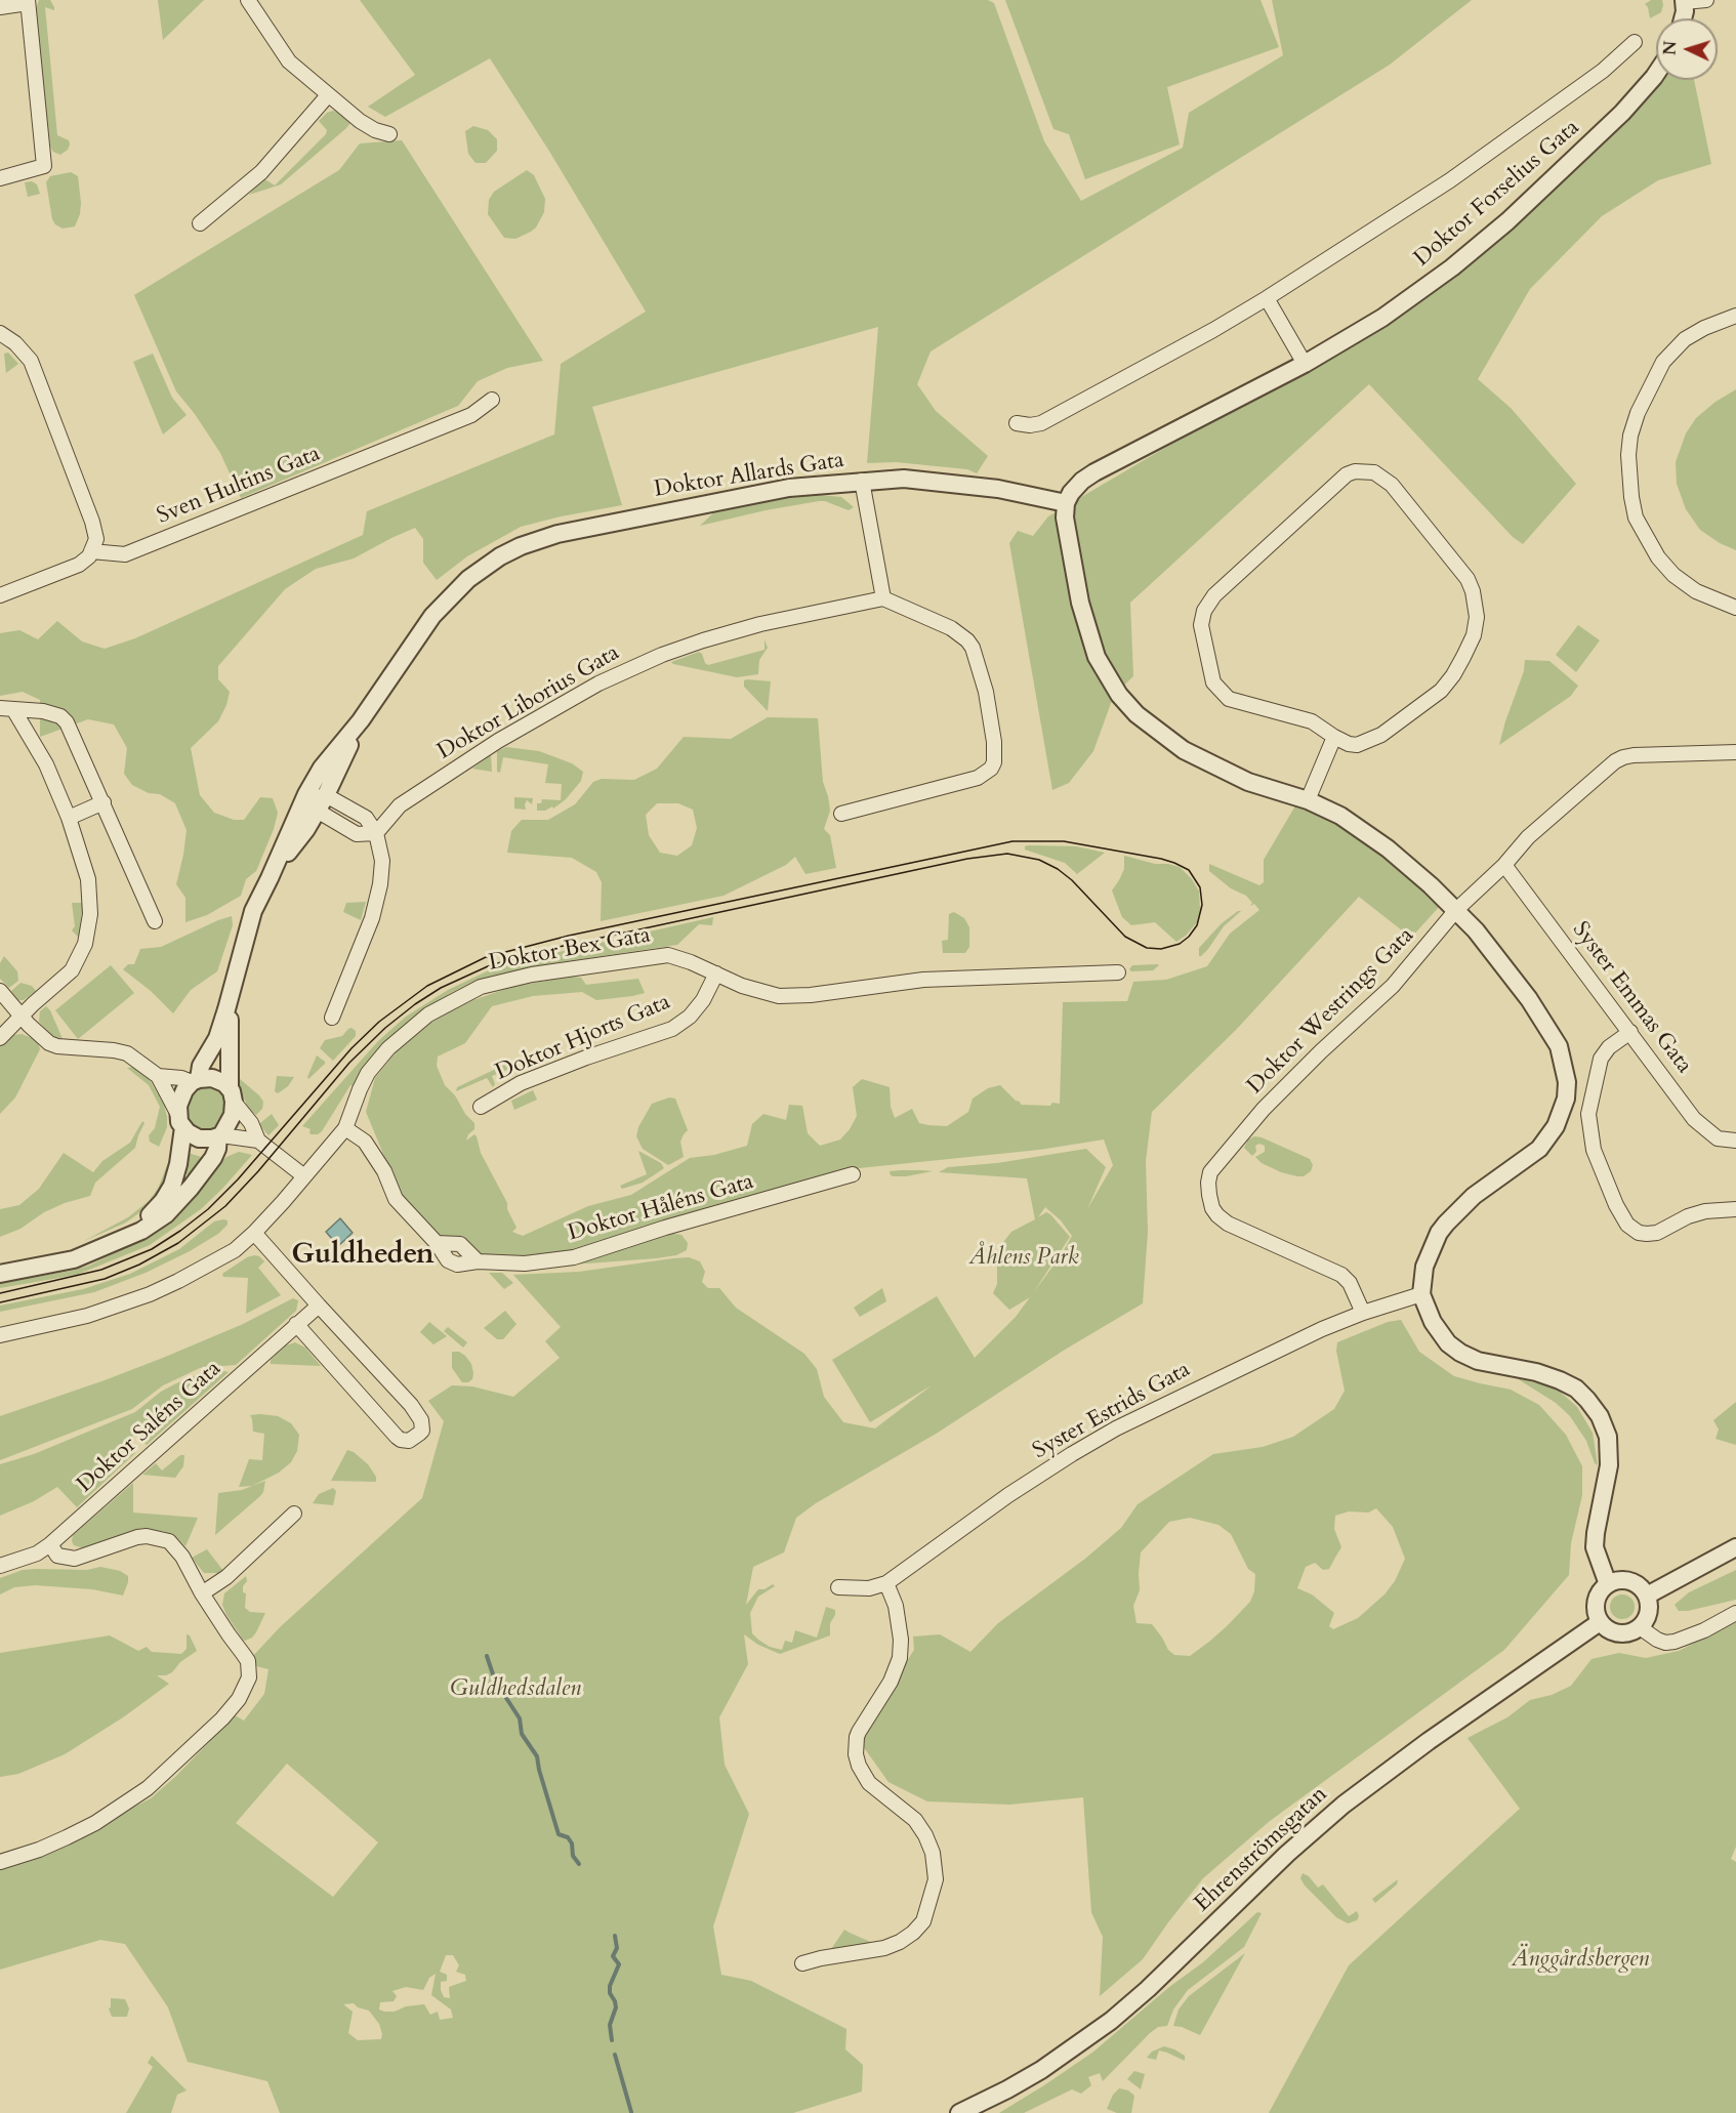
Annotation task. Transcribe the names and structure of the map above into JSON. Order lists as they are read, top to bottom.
{
  "streets": {
    "street": [
      "Doktor Forselius Gata",
      "Doktor Allards Gata",
      "Sven Hultins Gata",
      "Doktor Liborius Gata",
      "Doktor Bex Gata",
      "Syster Emmas Gata",
      "Doktor Westrings Gata",
      "Doktor Hjorts Gata",
      "Doktor Håléns Gata",
      "Syster Estrids Gata",
      "Doktor Saléns Gata",
      "Ehrenströmsgatan"
    ]
  },
  "crossings": [
    ["Doktor Forselius Gata", "Doktor Allards Gata"],
    ["Doktor Bex Gata", "Doktor Hjorts Gata"],
    ["Doktor Bex Gata", "Doktor Håléns Gata"],
    ["Syster Emmas Gata", "Doktor Westrings Gata"],
    ["Doktor Westrings Gata", "Syster Estrids Gata"]
  ],
  "districts": ["Guldheden"],
  "parks": ["Åhlens Park", "Guldhedsdalen", "Änggårdsbergen"],
  "north": "left"
}
